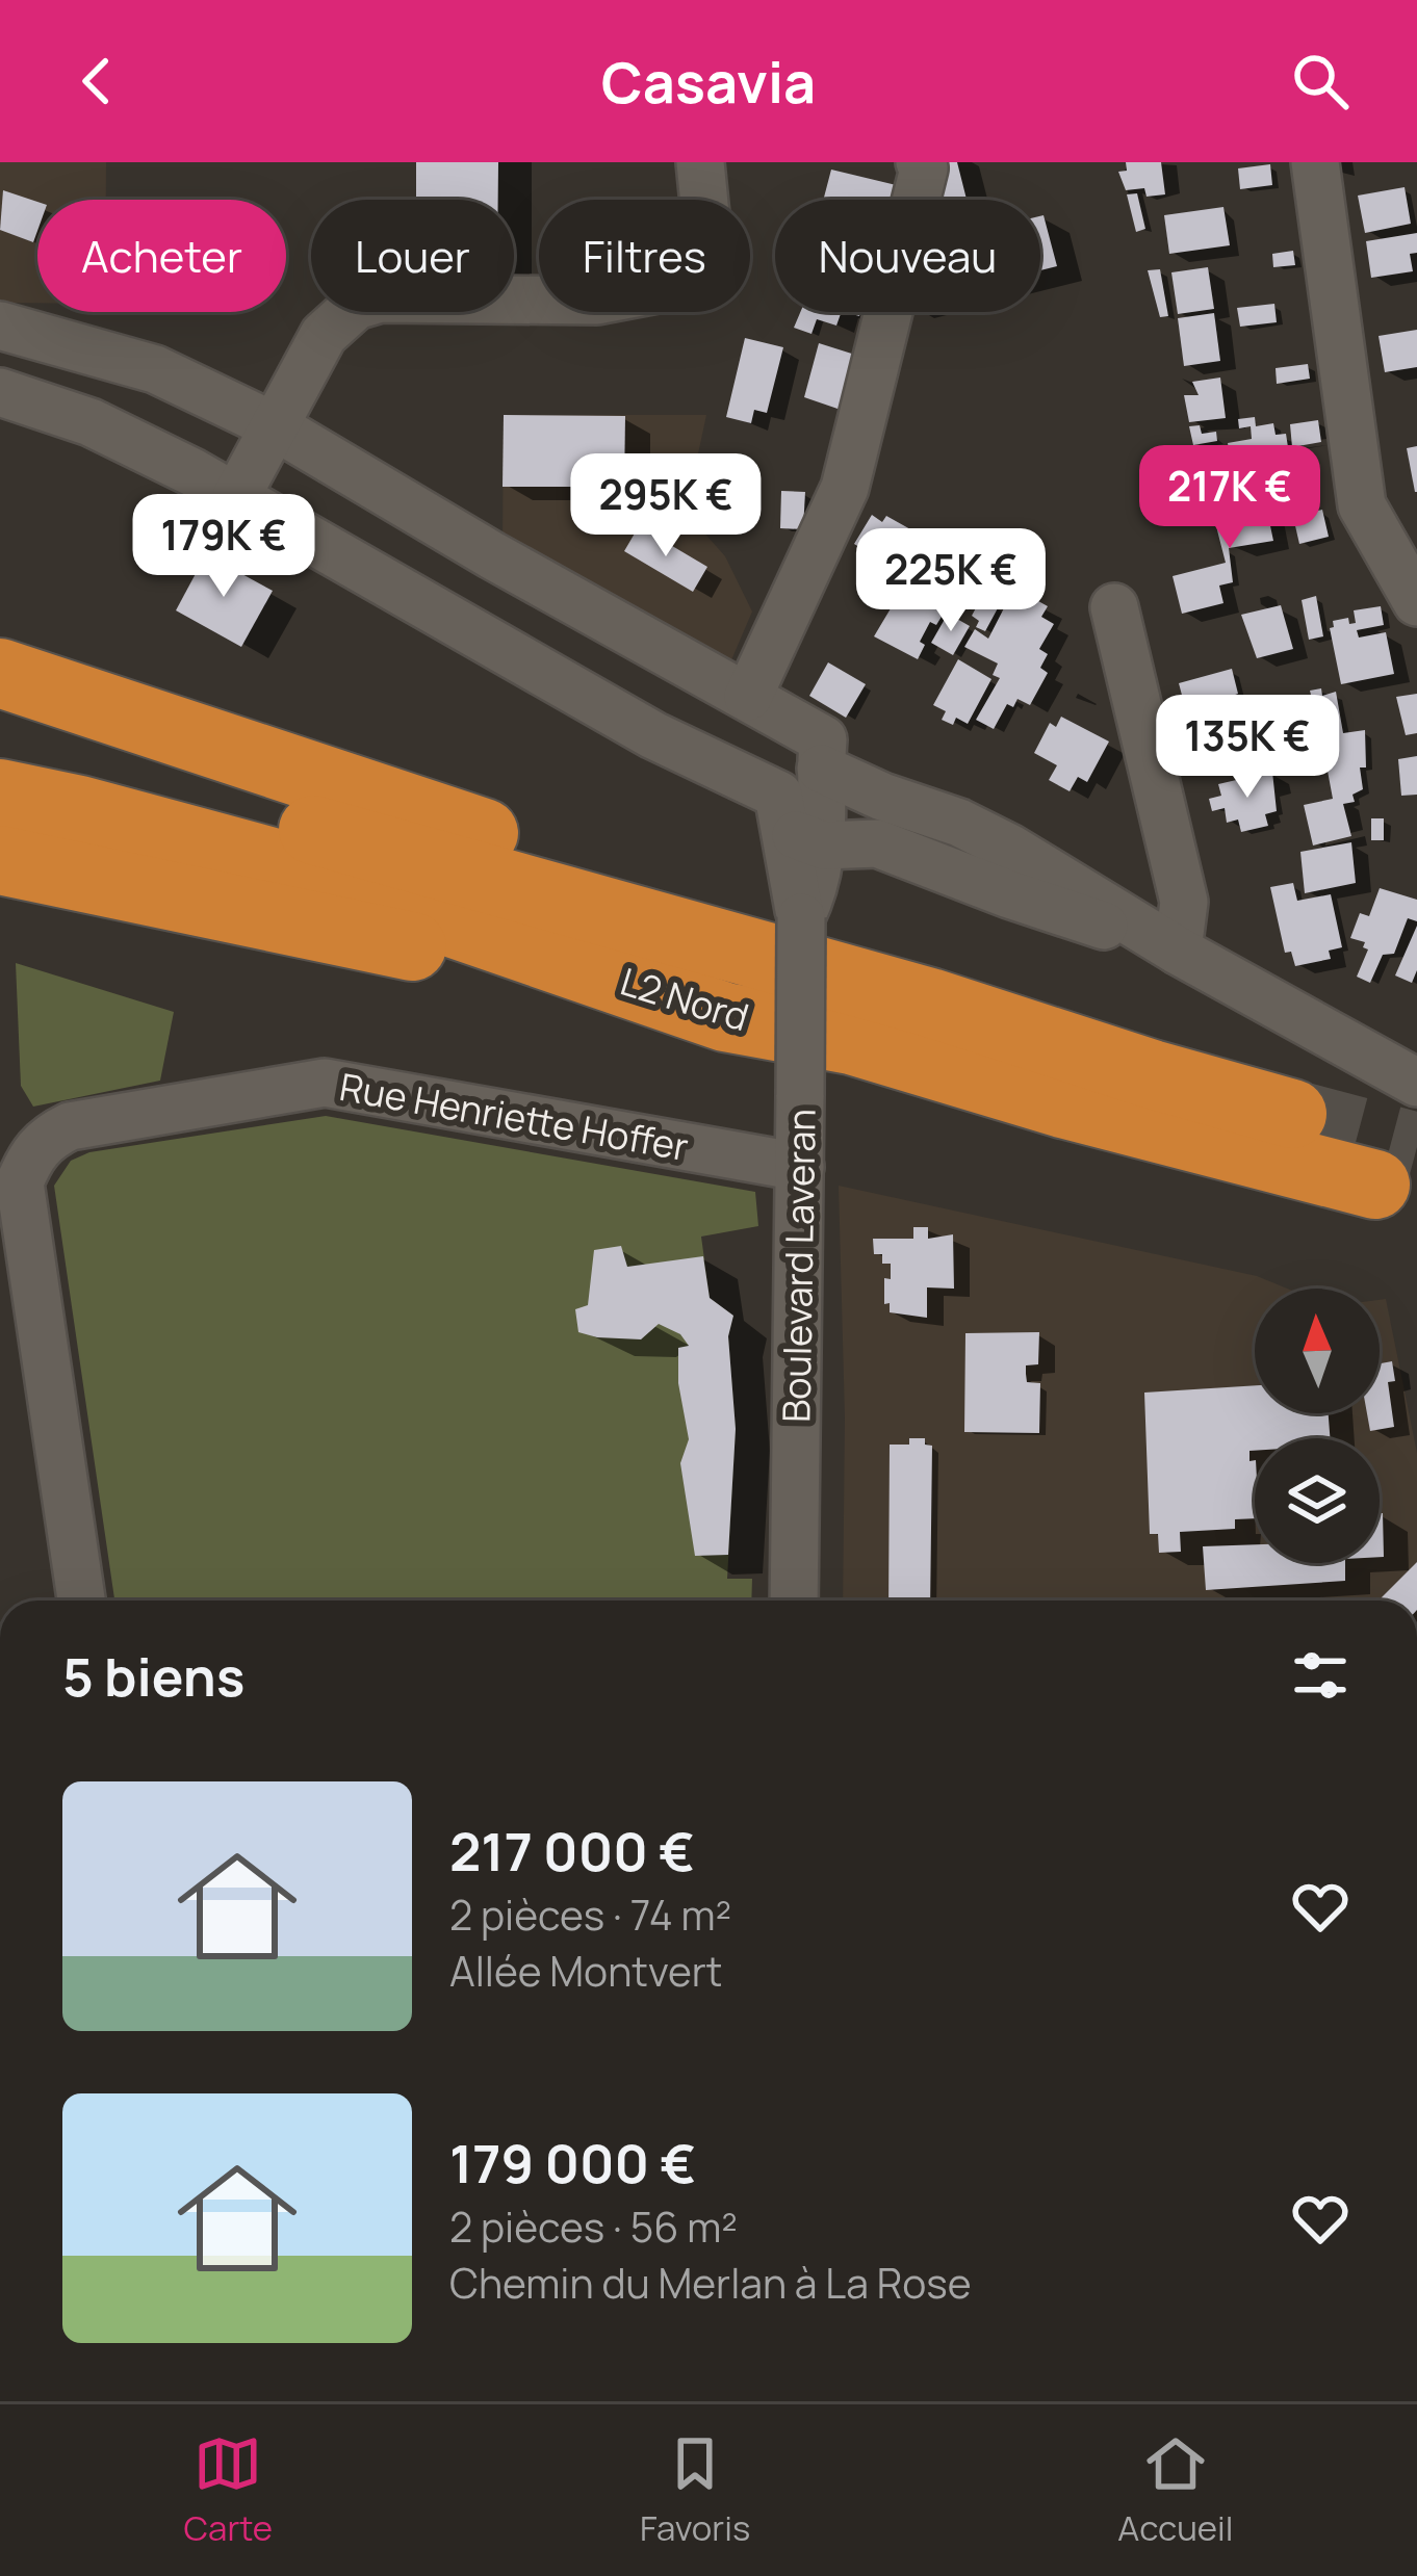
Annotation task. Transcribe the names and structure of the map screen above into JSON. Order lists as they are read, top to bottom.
{
  "streets": {
    "highway": ["L2 Nord"],
    "street": ["Rue Henriette Hoffer", "Boulevard Laveran"]
  },
  "crossings": [
    ["Rue Henriette Hoffer", "Boulevard Laveran"]
  ],
  "north": "top",
  "page": {
    "header": "Casavia",
    "chip": [
      "Acheter",
      "Louer",
      "Filtres",
      "Nouveau"
    ],
    "price": [
      "217K €",
      "295K €",
      "179K €",
      "225K €",
      "135K €"
    ],
    "heading": "5 biens",
    "list": [
      {
        "name": "217 000 €",
        "note": "2 pièces · 74 m² · Allée Montvert"
      },
      {
        "name": "179 000 €",
        "note": "2 pièces · 56 m² · Chemin du Merlan à La Rose"
      }
    ],
    "tabs": ["Carte", "Favoris", "Accueil"]
  }
}
